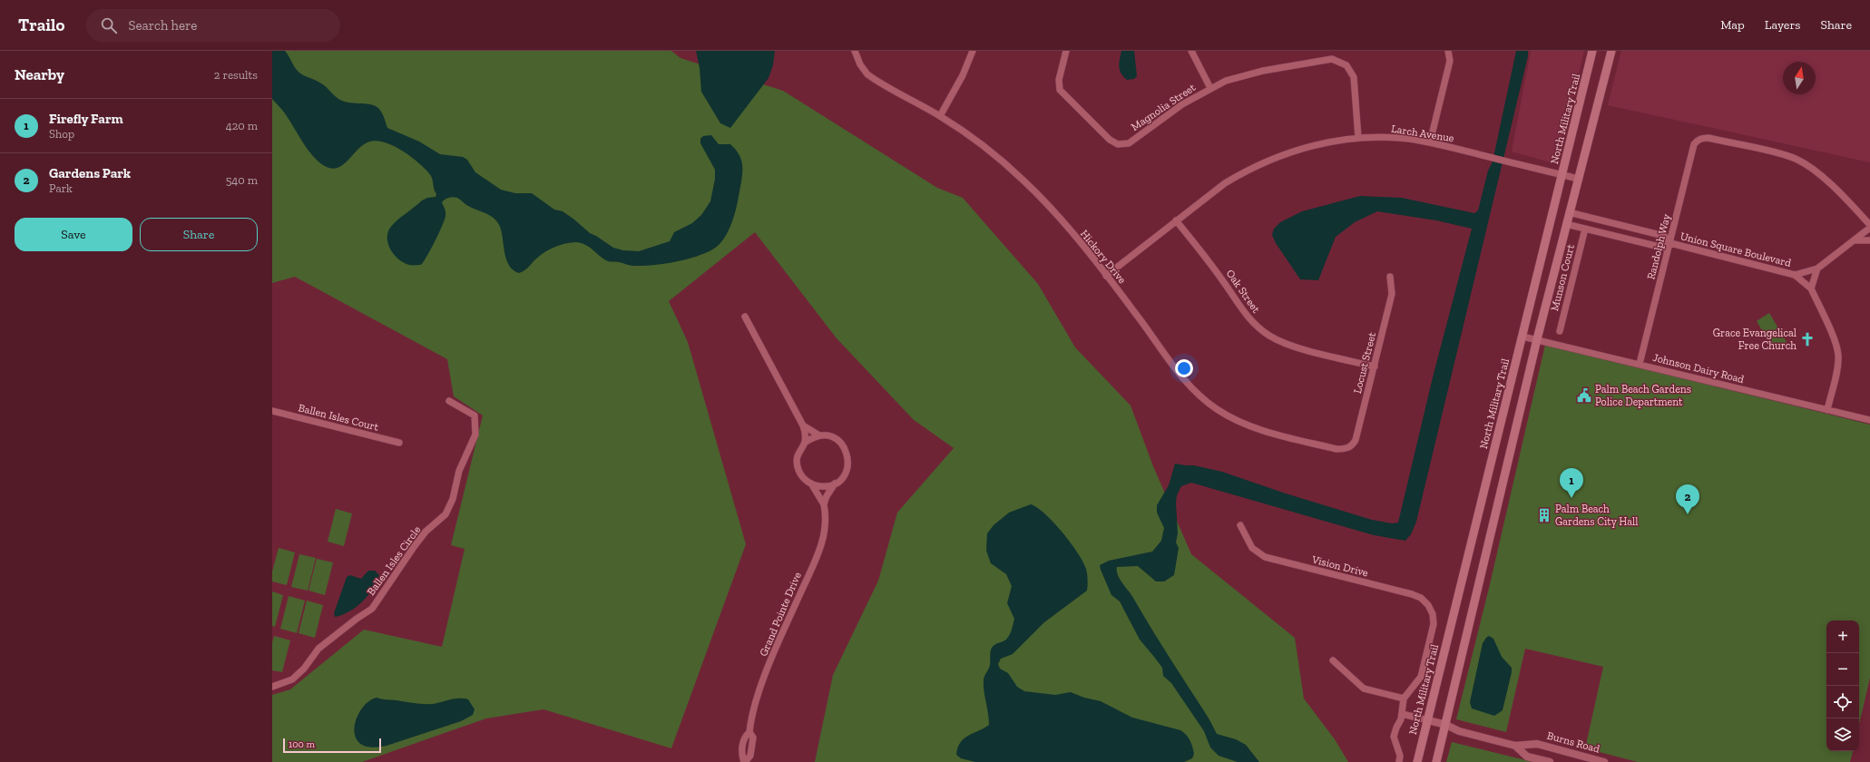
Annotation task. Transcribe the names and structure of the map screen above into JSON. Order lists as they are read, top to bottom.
{
  "streets": {
    "main road": ["North Military Trail"],
    "street": [
      "Magnolia Street",
      "Larch Avenue",
      "Randolph Way",
      "Union Square Boulevard",
      "Hickory Drive",
      "Munson Court",
      "Oak Street",
      "Locust Street",
      "Johnson Dairy Road",
      "Ballen Isles Court",
      "Ballen Isles Circle",
      "Vision Drive",
      "Grand Pointe Drive",
      "Burns Road"
    ]
  },
  "crossings": [
    ["Magnolia Street", "Larch Avenue"],
    ["North Military Trail", "Larch Avenue"],
    ["North Military Trail", "Johnson Dairy Road"],
    ["North Military Trail", "Burns Road"],
    ["Larch Avenue", "Hickory Drive"],
    ["Larch Avenue", "Oak Street"],
    ["Randolph Way", "Union Square Boulevard"],
    ["Randolph Way", "Johnson Dairy Road"],
    ["Union Square Boulevard", "Munson Court"],
    ["Hickory Drive", "Locust Street"],
    ["Oak Street", "Locust Street"]
  ],
  "places": {
    "church": ["Grace Evangelical Free Church"],
    "public building": ["Palm Beach Gardens Police Department"],
    "building": ["Palm Beach Gardens City Hall"]
  },
  "scale_bar": "100 m",
  "north": "top",
  "page": {
    "header": "Trailo",
    "search": "Search here",
    "nav": ["Map", "Layers", "Share"],
    "heading": ["Nearby", "2 results"],
    "list": [
      {
        "mark": "1",
        "name": "Firefly Farm",
        "note": "Shop",
        "value": "420 m"
      },
      {
        "mark": "2",
        "name": "Gardens Park",
        "note": "Park",
        "value": "540 m"
      }
    ],
    "buttons": ["Save", "Share"],
    "pins": ["1", "2"],
    "map_buttons": ["+", "−"],
    "scale": "100 m"
  }
}
